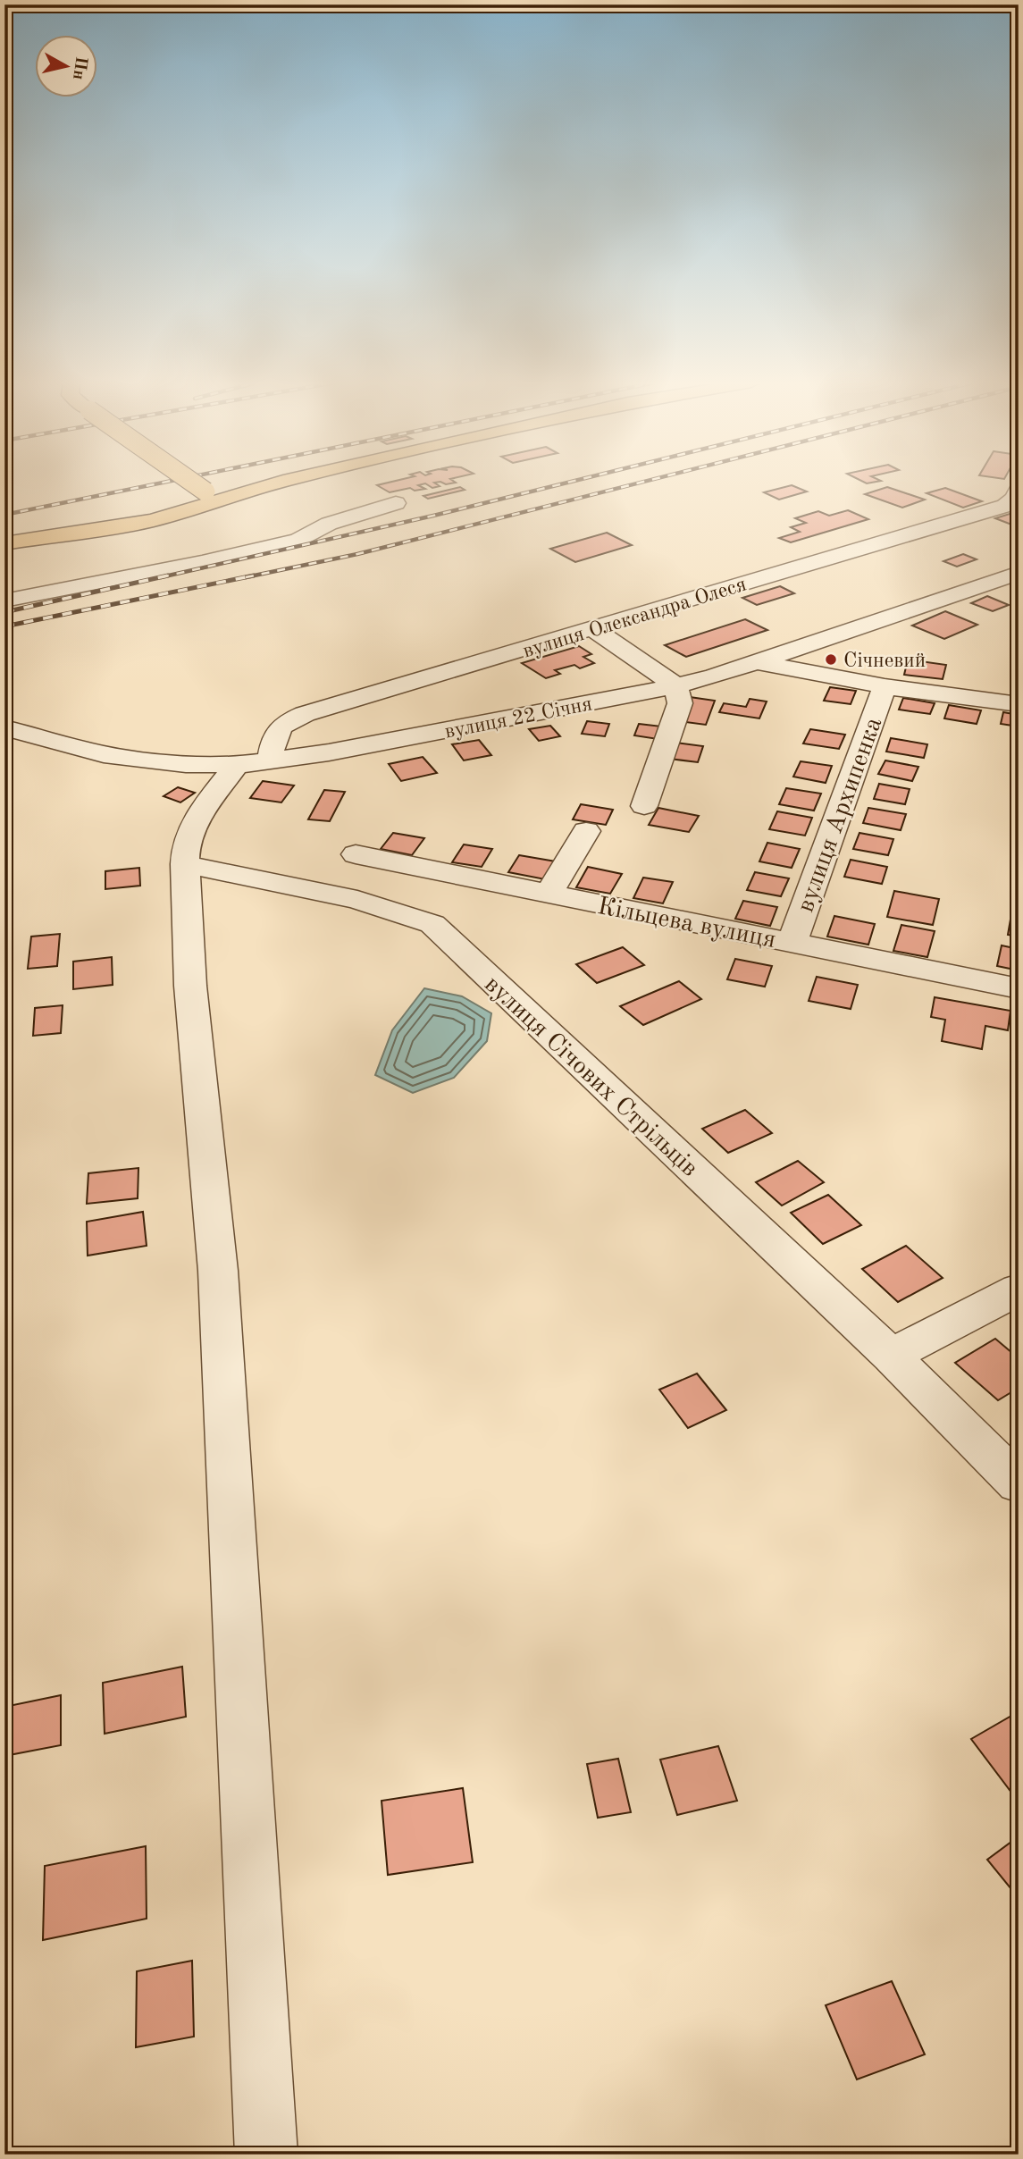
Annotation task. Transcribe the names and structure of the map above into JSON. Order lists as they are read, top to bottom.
{
  "streets": {
    "street": [
      "вулиця Олександра Олеся",
      "вулиця 22 Січня",
      "вулиця Архипенка",
      "Кільцева вулиця",
      "вулиця Січових Стрільців"
    ]
  },
  "crossings": [
    ["вулиця Олександра Олеся", "вулиця 22 Січня"],
    ["вулиця Архипенка", "Кільцева вулиця"]
  ],
  "places": ["Січневий"],
  "north": "right"
}
